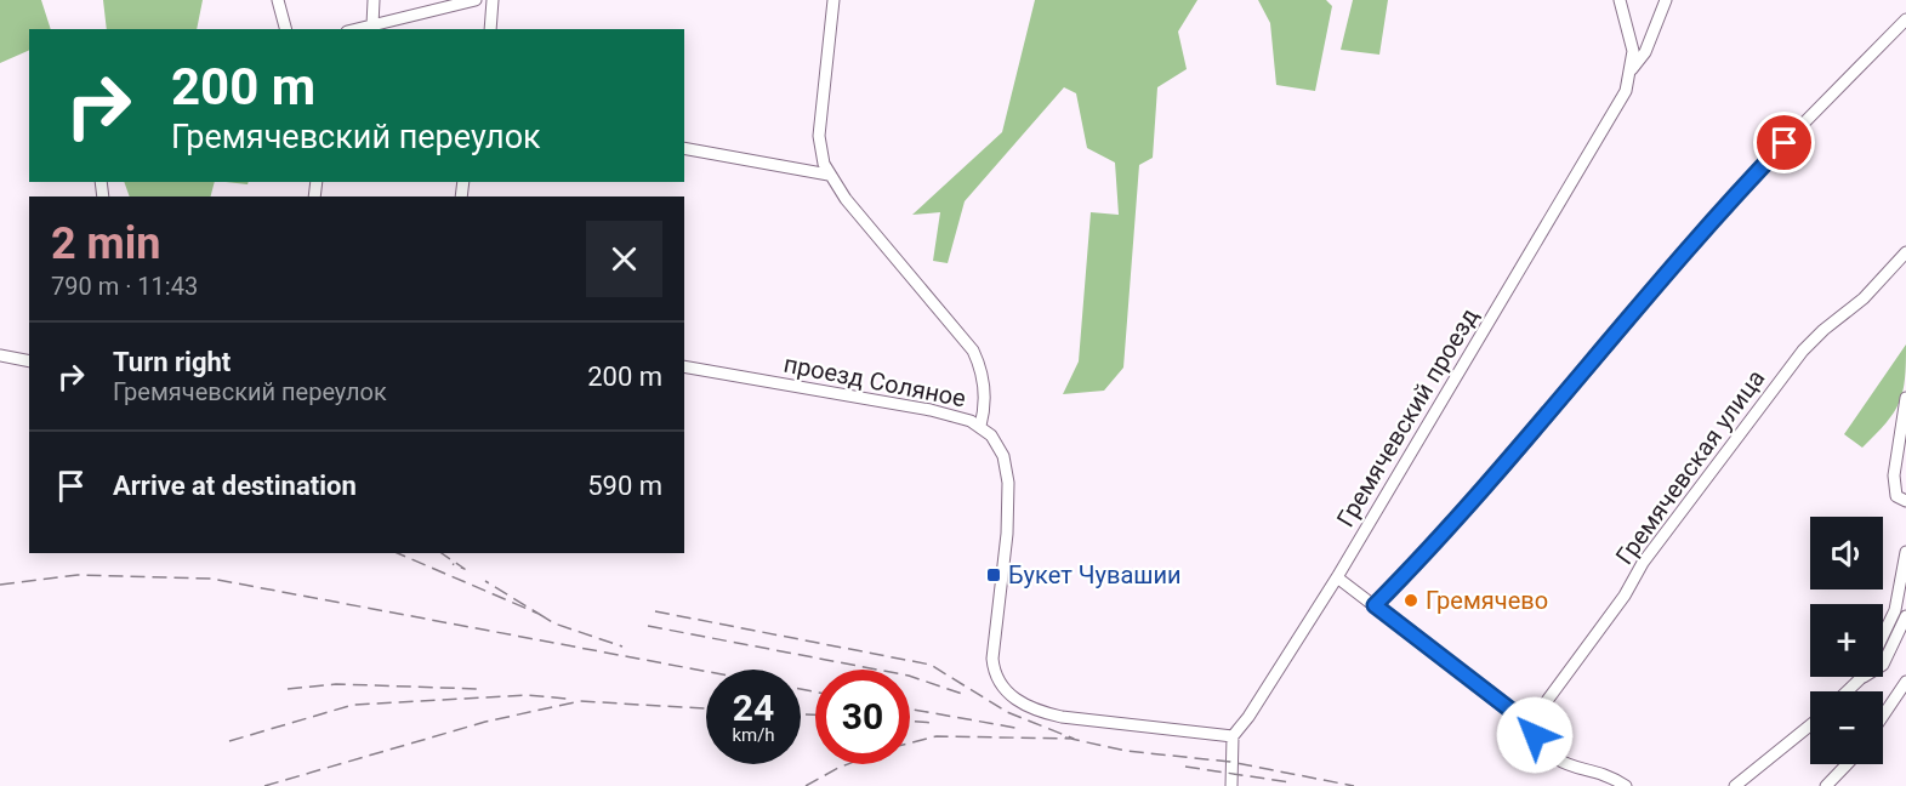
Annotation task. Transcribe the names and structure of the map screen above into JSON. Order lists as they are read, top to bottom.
{
  "streets": {
    "street": ["проезд Соляное", "Гремячевский проезд", "Гремячевская улица"]
  },
  "crossings": [
    ["проезд Соляное", "Гремячевский проезд"]
  ],
  "places": {
    "transit": ["Букет Чувашии"],
    "other": ["Гремячево"]
  },
  "page": {
    "turn": ["200 m", "Гремячевский переулок"],
    "heading": ["2 min", "790 m · 11:43"],
    "list": [
      {
        "name": "Turn right",
        "note": "Гремячевский переулок",
        "value": "200 m"
      },
      {
        "name": "Arrive at destination",
        "value": "590 m"
      }
    ],
    "map_buttons": ["+", "−"],
    "speed": "24 km/h",
    "limit": "30"
  }
}
